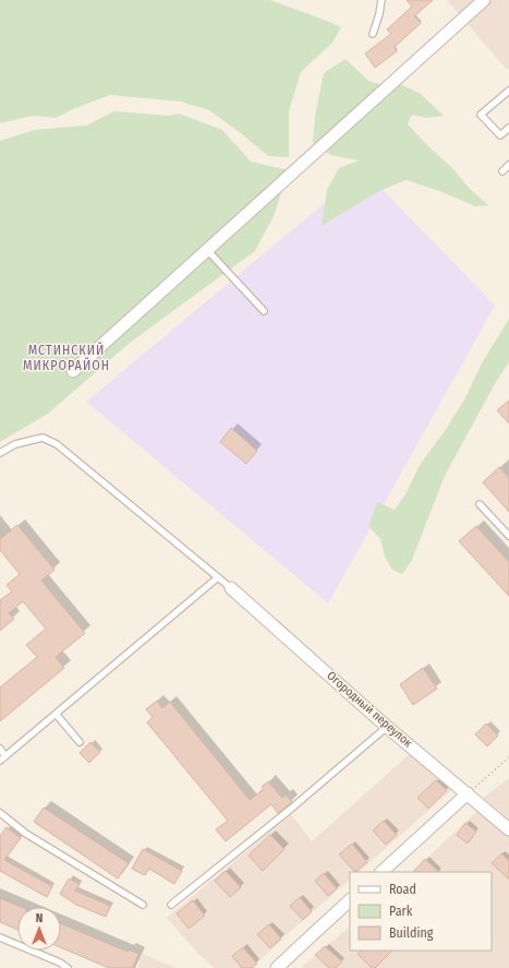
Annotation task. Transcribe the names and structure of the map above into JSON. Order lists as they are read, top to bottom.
{
  "streets": {
    "street": ["Огородный переулок"]
  },
  "districts": ["МСТИНСКИЙ МИКРОРАЙОН"],
  "legend": ["Road", "Park", "Building"],
  "north": "top"
}
